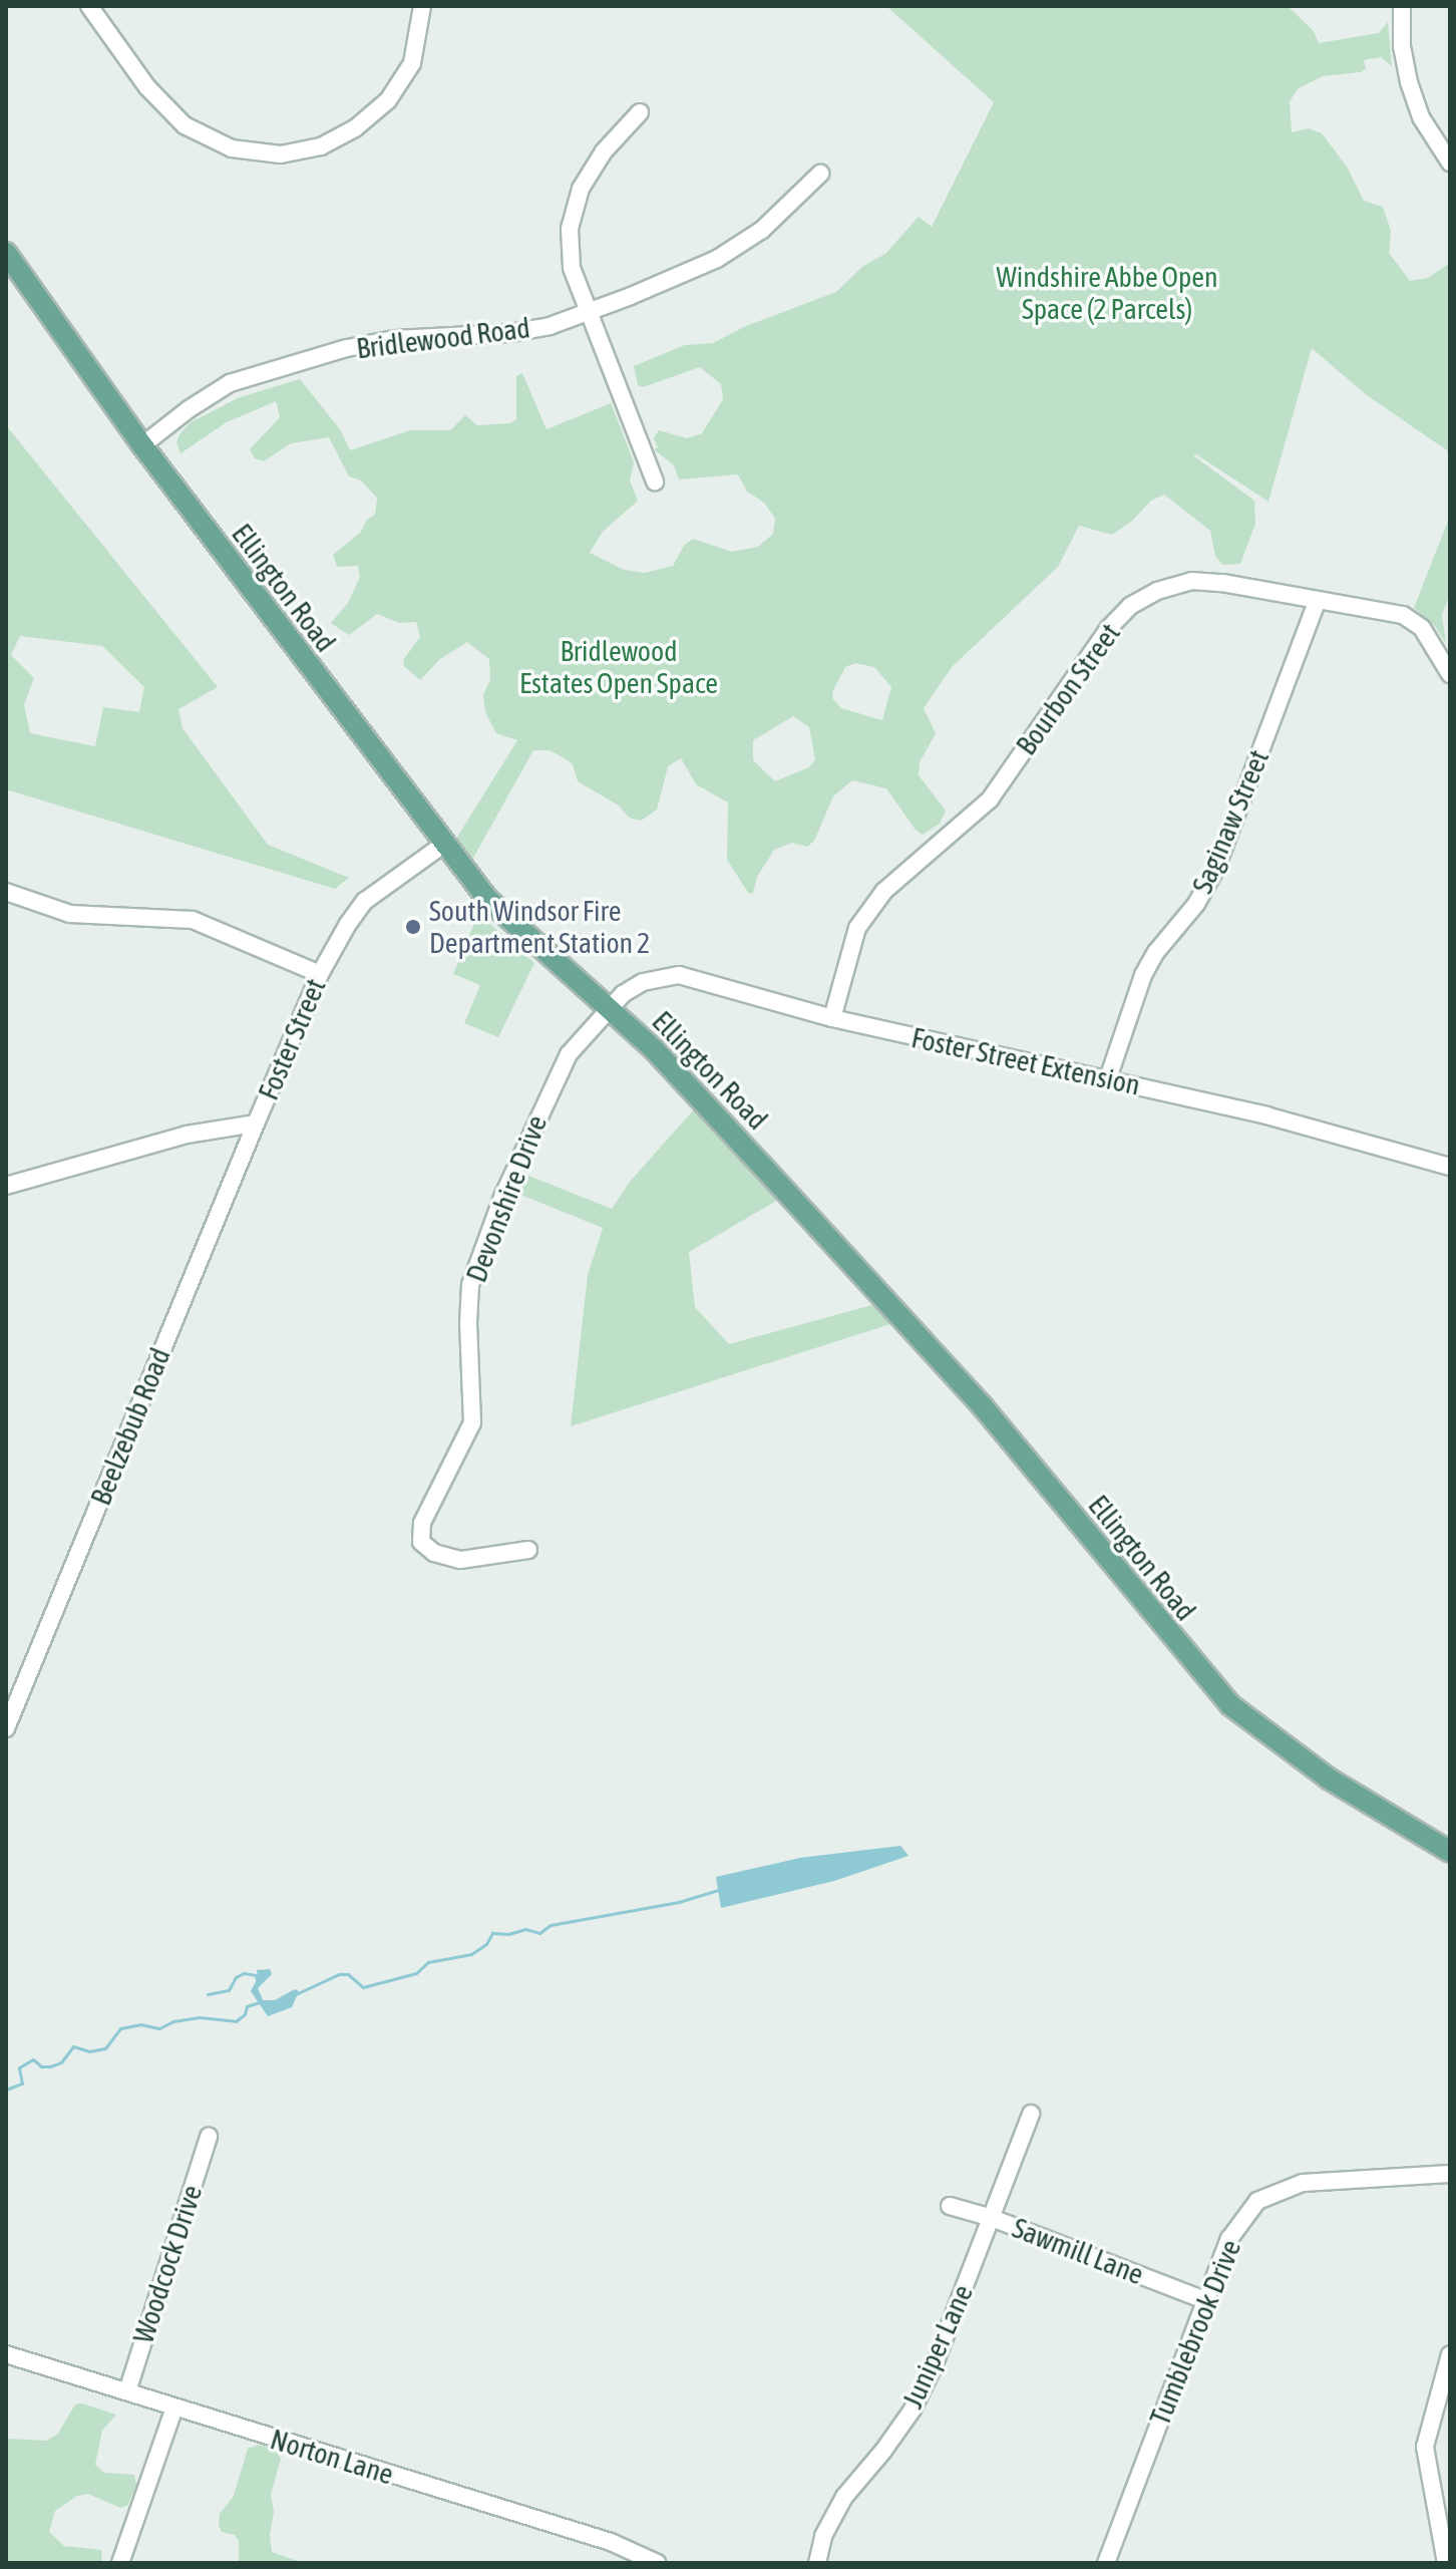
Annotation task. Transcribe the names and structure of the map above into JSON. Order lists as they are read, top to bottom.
{
  "streets": {
    "main road": ["Ellington Road"],
    "street": [
      "Bridlewood Road",
      "Bourbon Street",
      "Saginaw Street",
      "Foster Street",
      "Foster Street Extension",
      "Devonshire Drive",
      "Beelzebub Road",
      "Sawmill Lane",
      "Woodcock Drive",
      "Tumblebrook Drive",
      "Juniper Lane",
      "Norton Lane"
    ]
  },
  "crossings": [
    ["Bridlewood Road", "Ellington Road"],
    ["Ellington Road", "Foster Street"],
    ["Ellington Road", "Foster Street Extension"],
    ["Ellington Road", "Devonshire Drive"],
    ["Bourbon Street", "Saginaw Street"],
    ["Bourbon Street", "Foster Street Extension"],
    ["Saginaw Street", "Foster Street Extension"],
    ["Foster Street", "Beelzebub Road"],
    ["Foster Street Extension", "Devonshire Drive"],
    ["Sawmill Lane", "Tumblebrook Drive"],
    ["Sawmill Lane", "Juniper Lane"],
    ["Woodcock Drive", "Norton Lane"]
  ],
  "parks": ["Windshire Abbe Open Space (2 Parcels)", "Bridlewood Estates Open Space"],
  "places": ["South Windsor Fire Department Station 2"]
}
